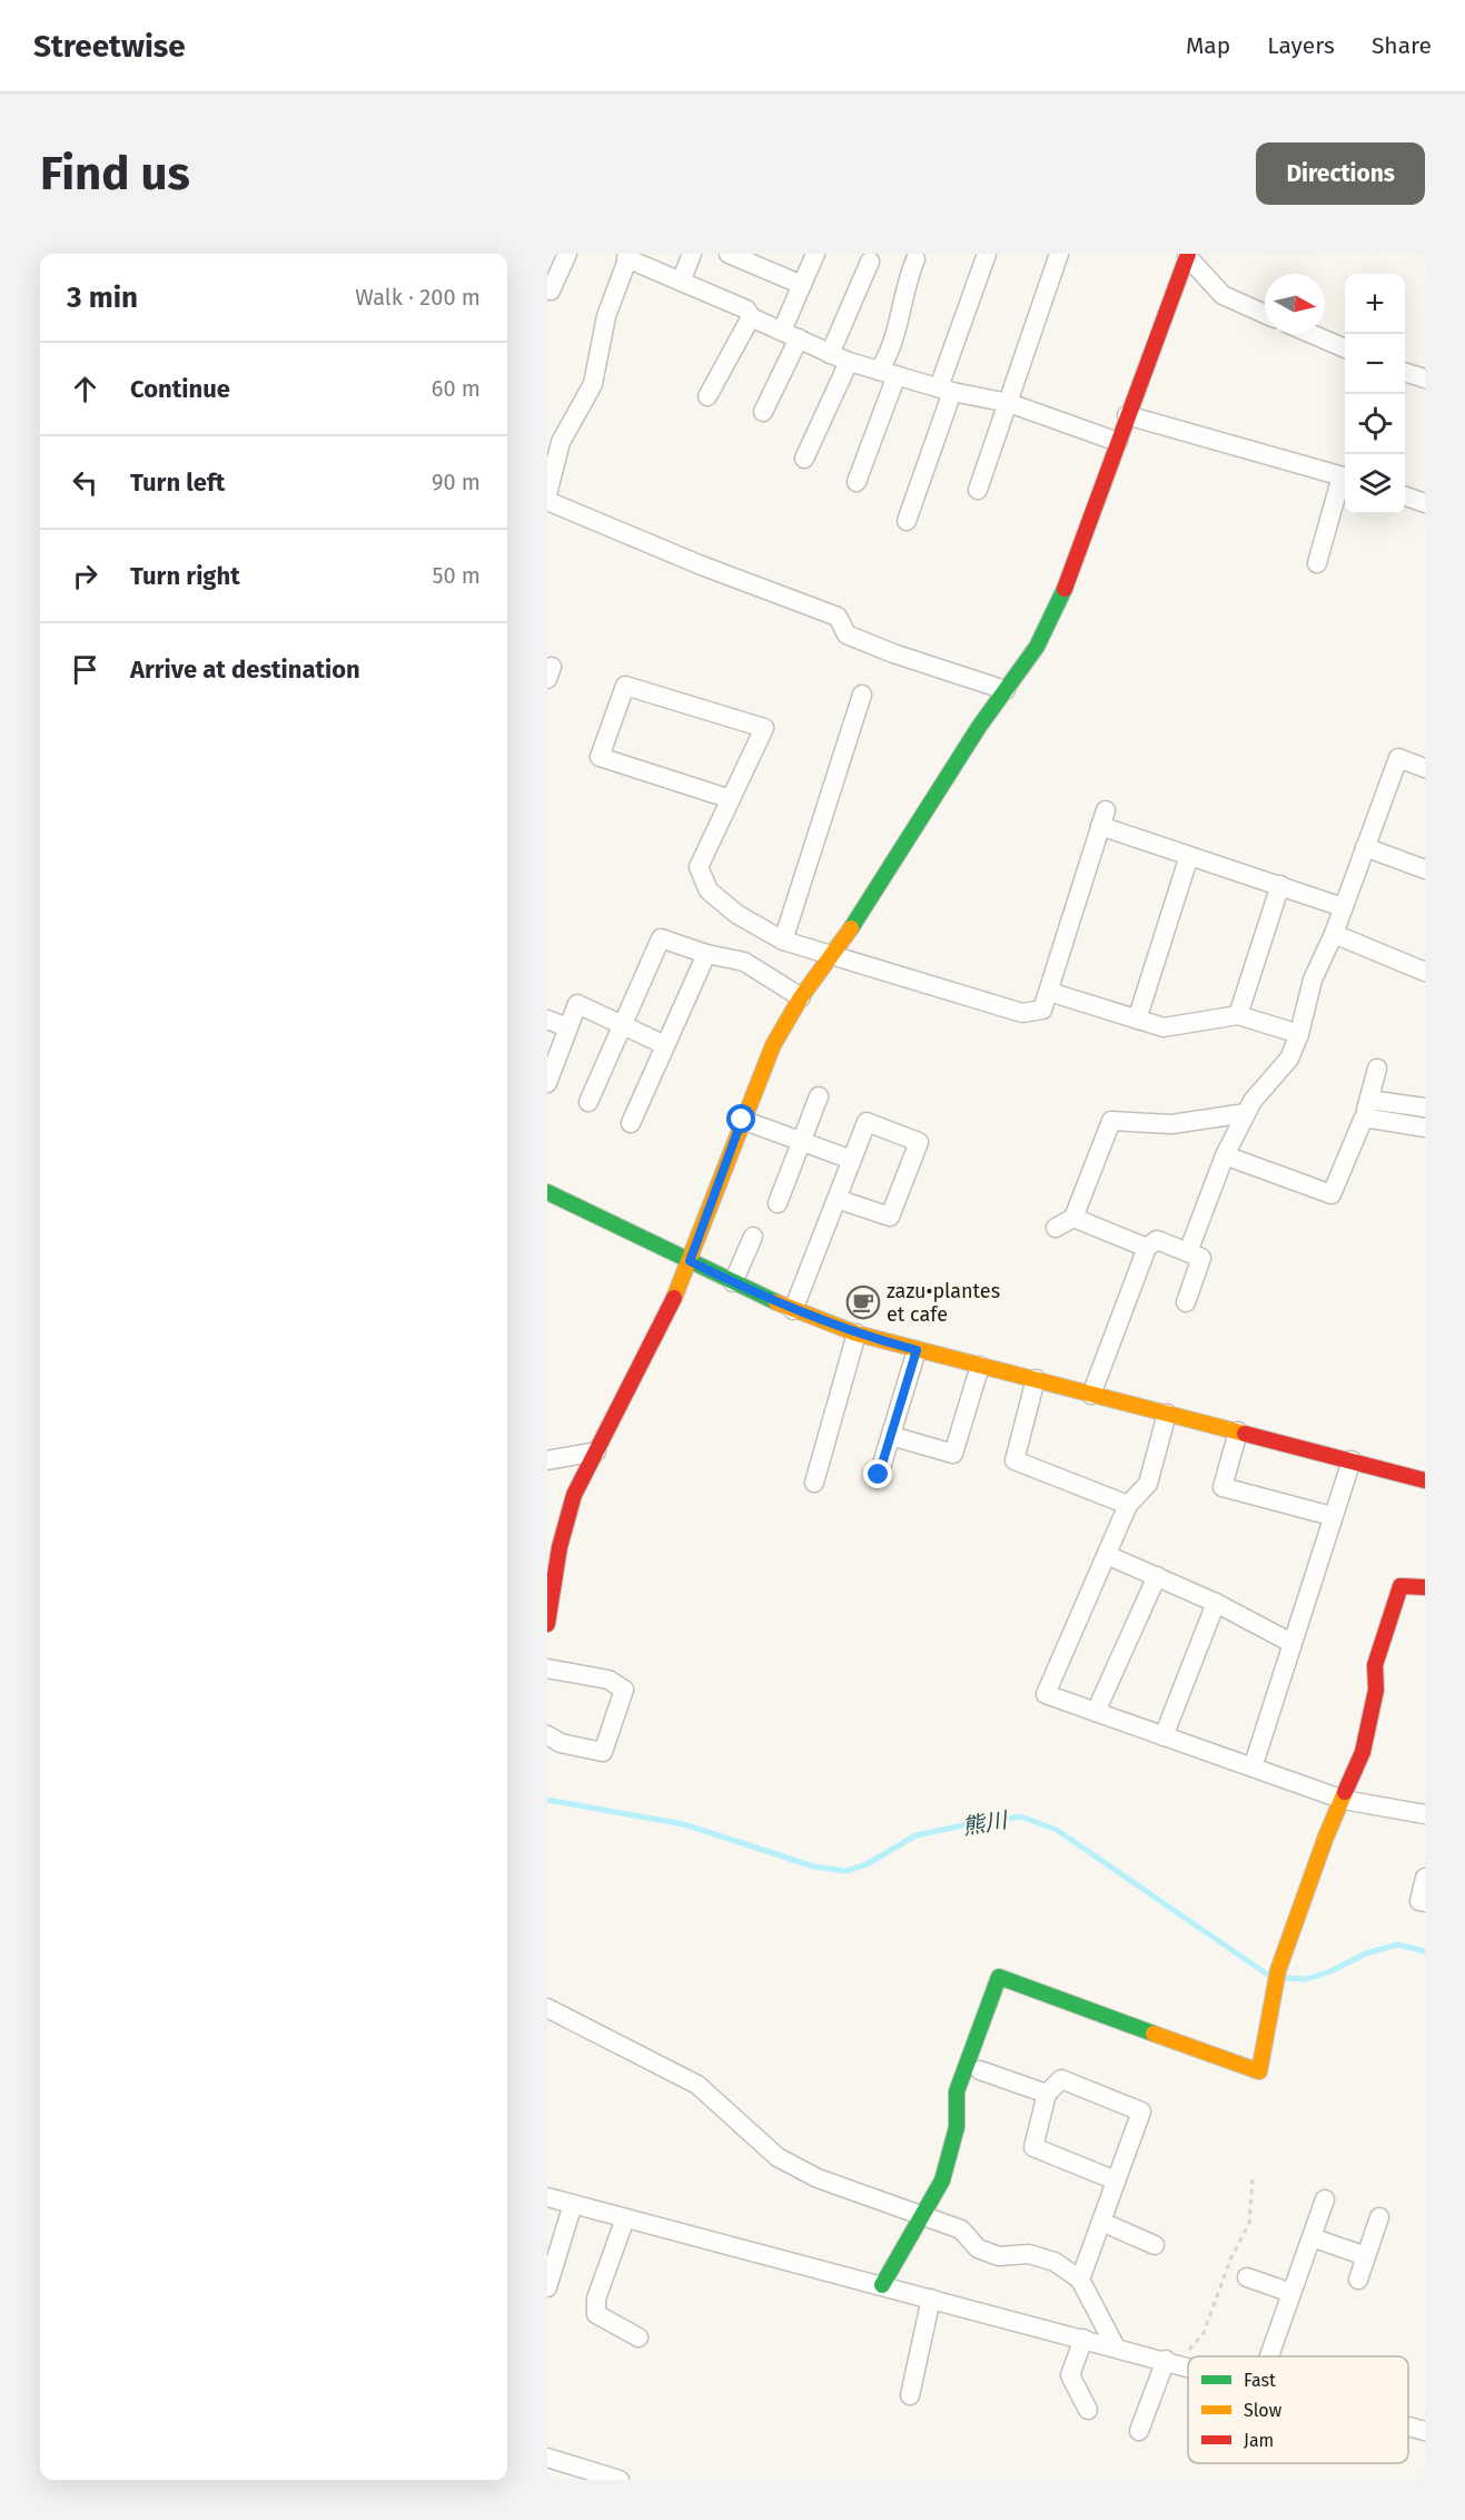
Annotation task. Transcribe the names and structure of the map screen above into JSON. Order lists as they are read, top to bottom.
{
  "water": ["熊川"],
  "places": {
    "cafe": ["zazu•plantes et cafe"]
  },
  "legend": ["Fast", "Slow", "Jam"],
  "north": "right",
  "page": {
    "header": "Streetwise",
    "nav": ["Map", "Layers", "Share"],
    "buttons": "Directions",
    "title": "Find us",
    "heading": ["3 min", "Walk · 200 m"],
    "map_buttons": ["+", "−"],
    "list": [
      ["Continue", "60 m"],
      ["Turn left", "90 m"],
      ["Turn right", "50 m"],
      "Arrive at destination"
    ]
  }
}
